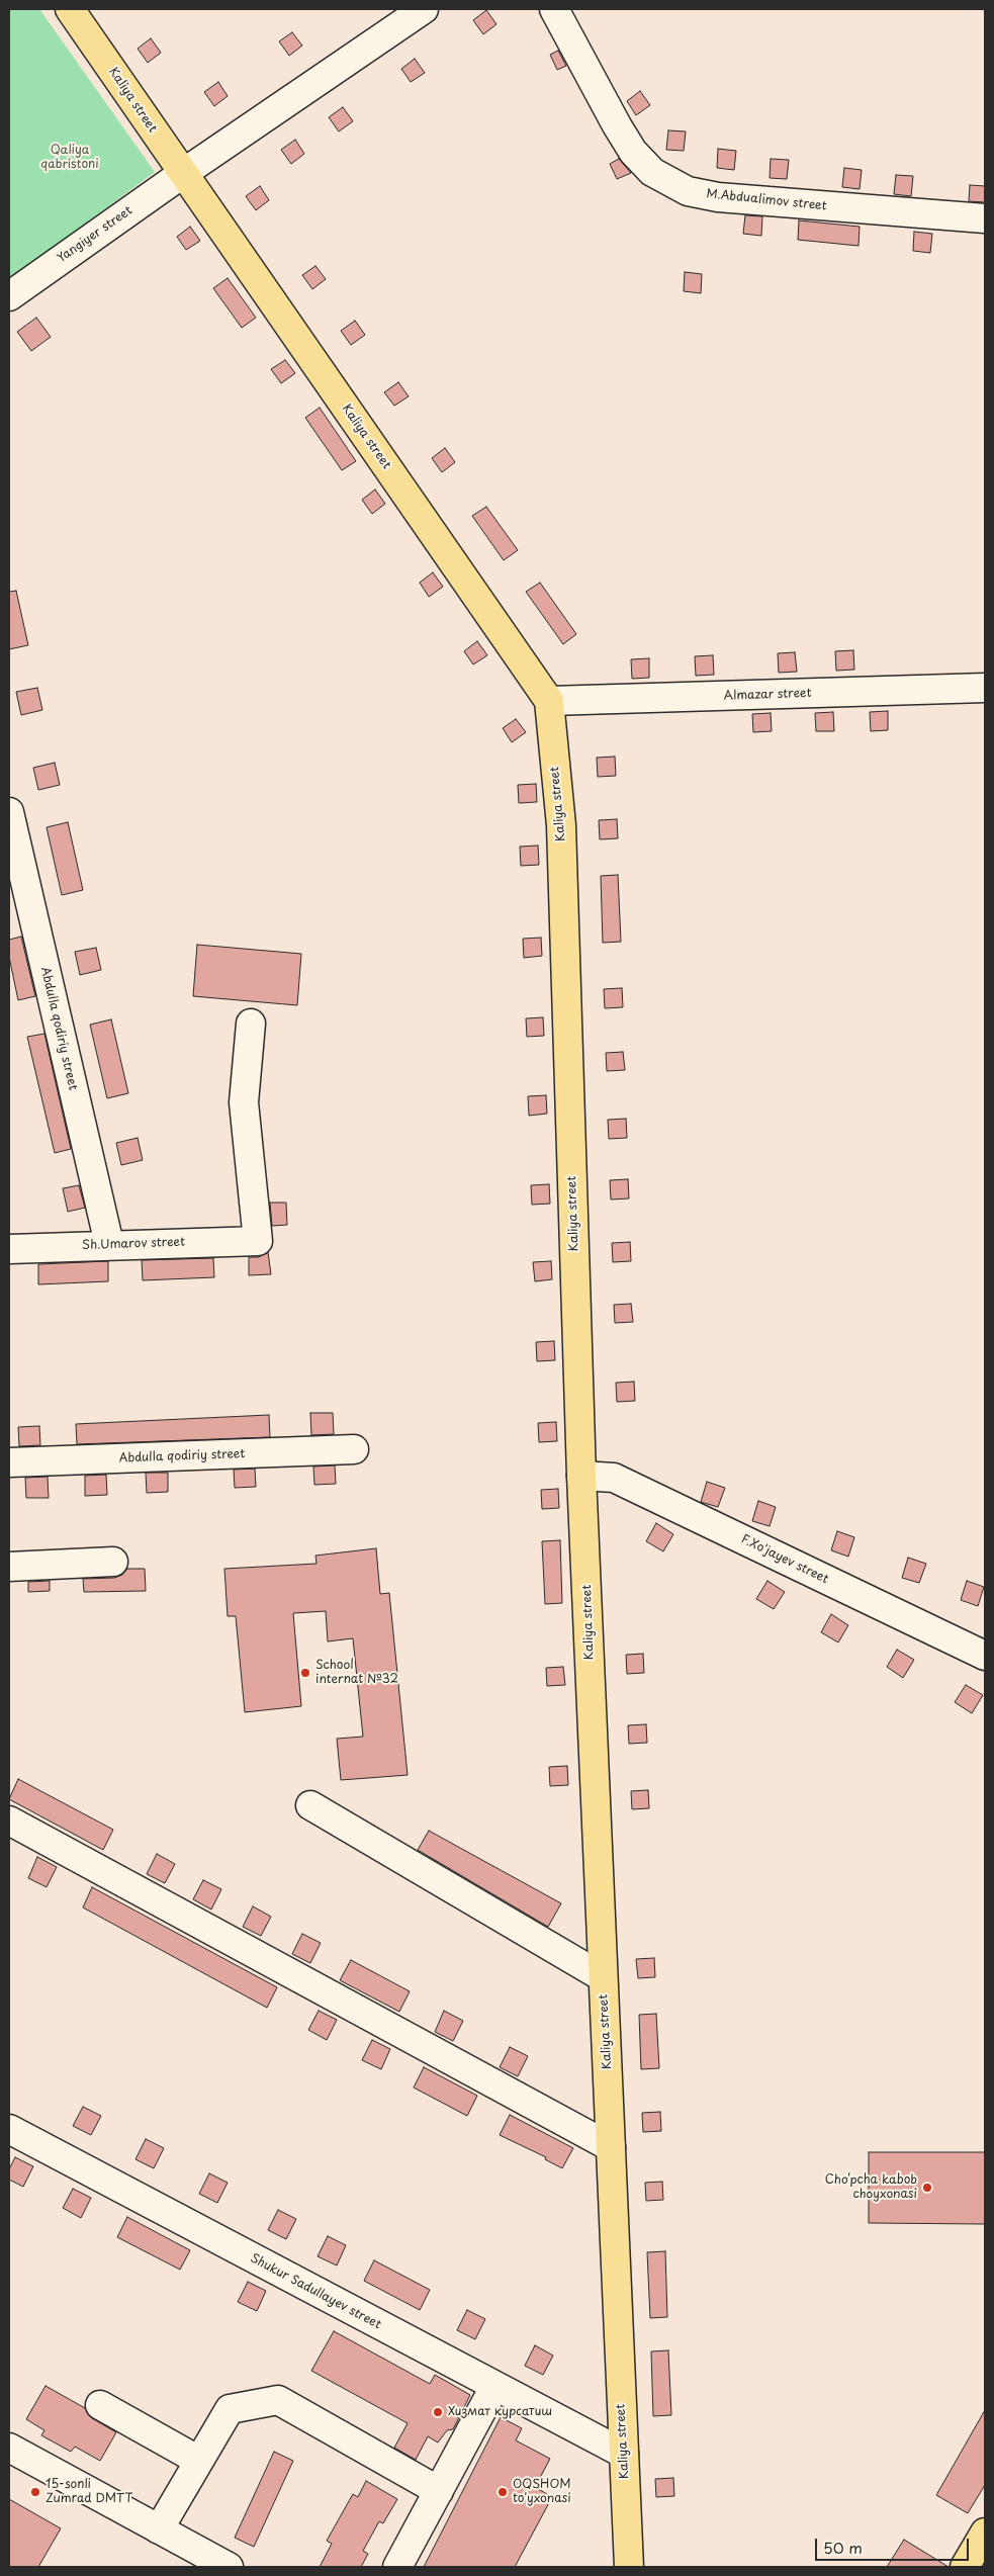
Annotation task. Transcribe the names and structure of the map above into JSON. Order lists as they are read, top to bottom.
{
  "streets": {
    "main road": ["Kaliya street"],
    "street": [
      "M.Abdualimov street",
      "Yangiyer street",
      "Almazar street",
      "Abdulla qodiriy street",
      "Sh.Umarov street",
      "F.Хo'jayev street",
      "Shukur Sadullayev street"
    ]
  },
  "crossings": [
    ["Kaliya street", "Yangiyer street"],
    ["Kaliya street", "Almazar street"],
    ["Kaliya street", "F.Хo'jayev street"],
    ["Kaliya street", "Shukur Sadullayev street"],
    ["Abdulla qodiriy street", "Sh.Umarov street"]
  ],
  "parks": ["Qaliya qabristoni"],
  "places": [
    "School internat №32",
    "Cho‘pcha kabob choyxonasi",
    "Хизмат курсатиш",
    "15-sonli Zumrad DMTT",
    "OQSHOM to'yxonasi"
  ],
  "scale_bar": "50 m"
}
